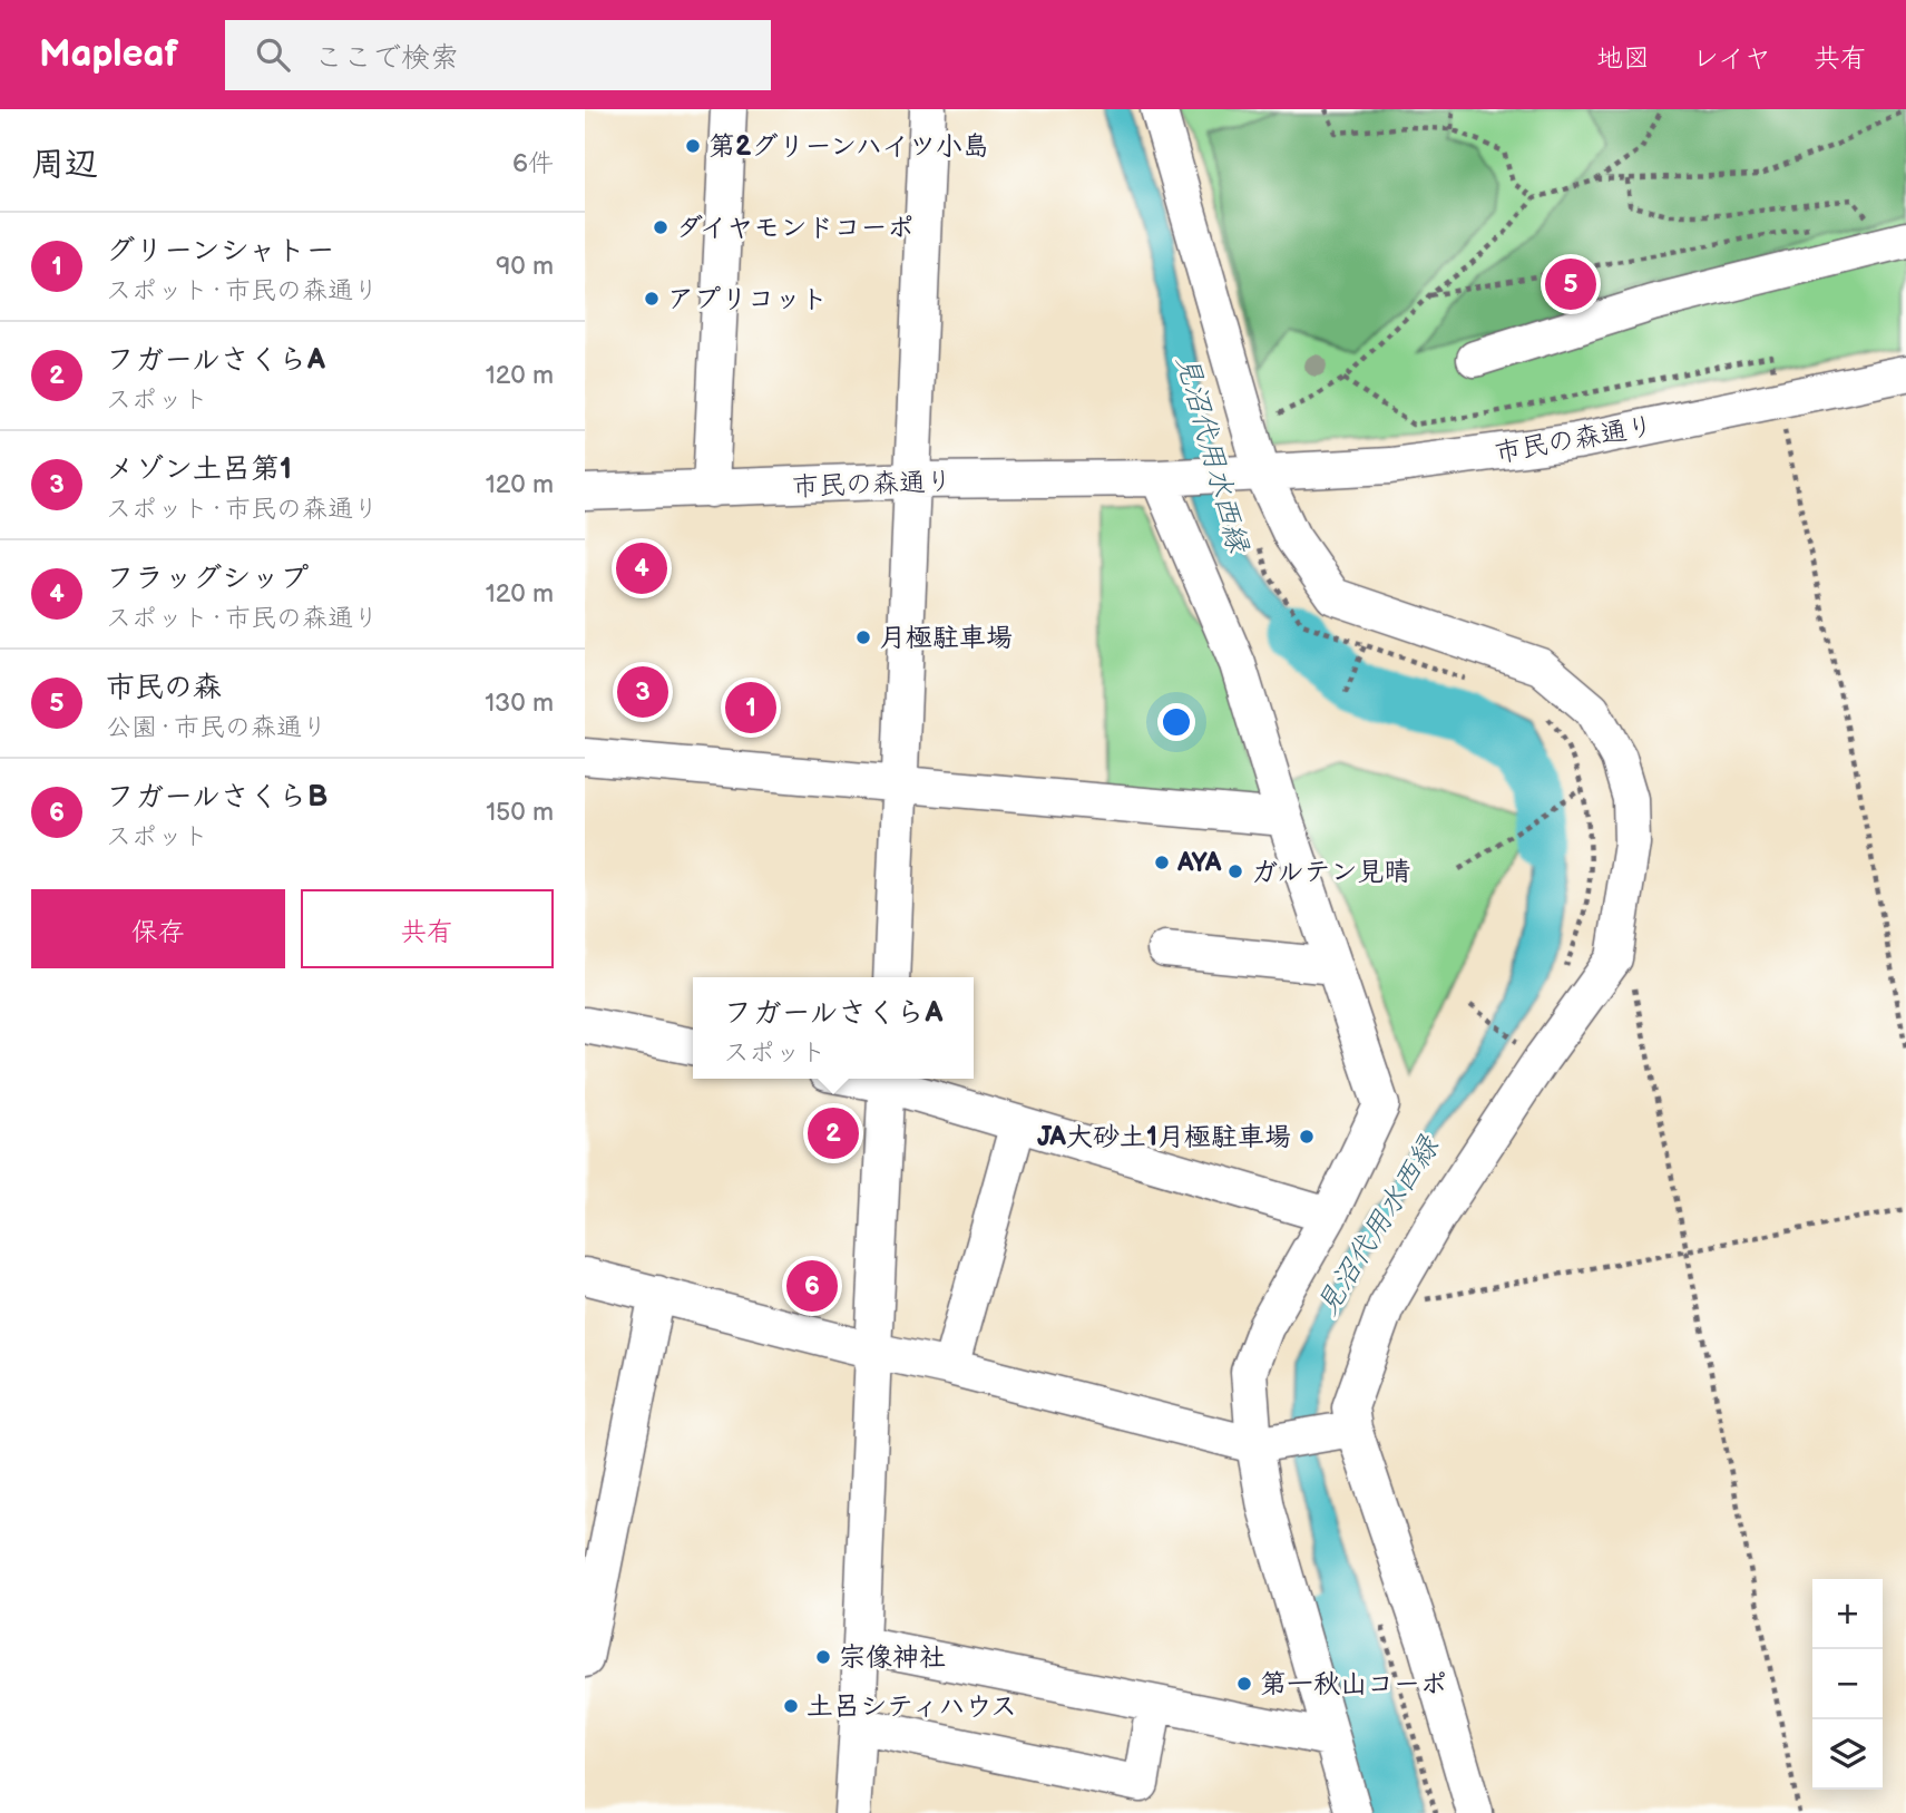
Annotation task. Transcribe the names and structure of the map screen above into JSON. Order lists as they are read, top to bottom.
{
  "streets": {
    "street": ["市民の森通り"]
  },
  "water": ["見沼代用水西縁", "見沼代用水西緑"],
  "places": [
    "第2グリーンハイツ小島",
    "ダイヤモンドコーポ",
    "アプリコット",
    "月極駐車場",
    "AYA",
    "ガルテン見晴",
    "JA大砂土1月極駐車場",
    "宗像神社",
    "第一秋山コーポ",
    "土呂シティハウス"
  ],
  "page": {
    "header": "Mapleaf",
    "search": "ここで検索",
    "nav": ["地図", "レイヤ", "共有"],
    "heading": ["周辺", "6件"],
    "list": [
      {
        "mark": "1",
        "name": "グリーンシャトー",
        "note": "スポット · 市民の森通り",
        "value": "90 m"
      },
      {
        "mark": "2",
        "name": "フガールさくらA",
        "note": "スポット",
        "value": "120 m"
      },
      {
        "mark": "3",
        "name": "メゾン土呂第1",
        "note": "スポット · 市民の森通り",
        "value": "120 m"
      },
      {
        "mark": "4",
        "name": "フラッグシップ",
        "note": "スポット · 市民の森通り",
        "value": "120 m"
      },
      {
        "mark": "5",
        "name": "市民の森",
        "note": "公園 · 市民の森通り",
        "value": "130 m"
      },
      {
        "mark": "6",
        "name": "フガールさくらB",
        "note": "スポット",
        "value": "150 m"
      }
    ],
    "pins": [
      "5",
      "4",
      "3",
      "1",
      "2",
      "6"
    ],
    "buttons": ["保存", "共有"],
    "popup": ["フガールさくらA", "スポット"],
    "map_buttons": ["+", "−"]
  }
}
